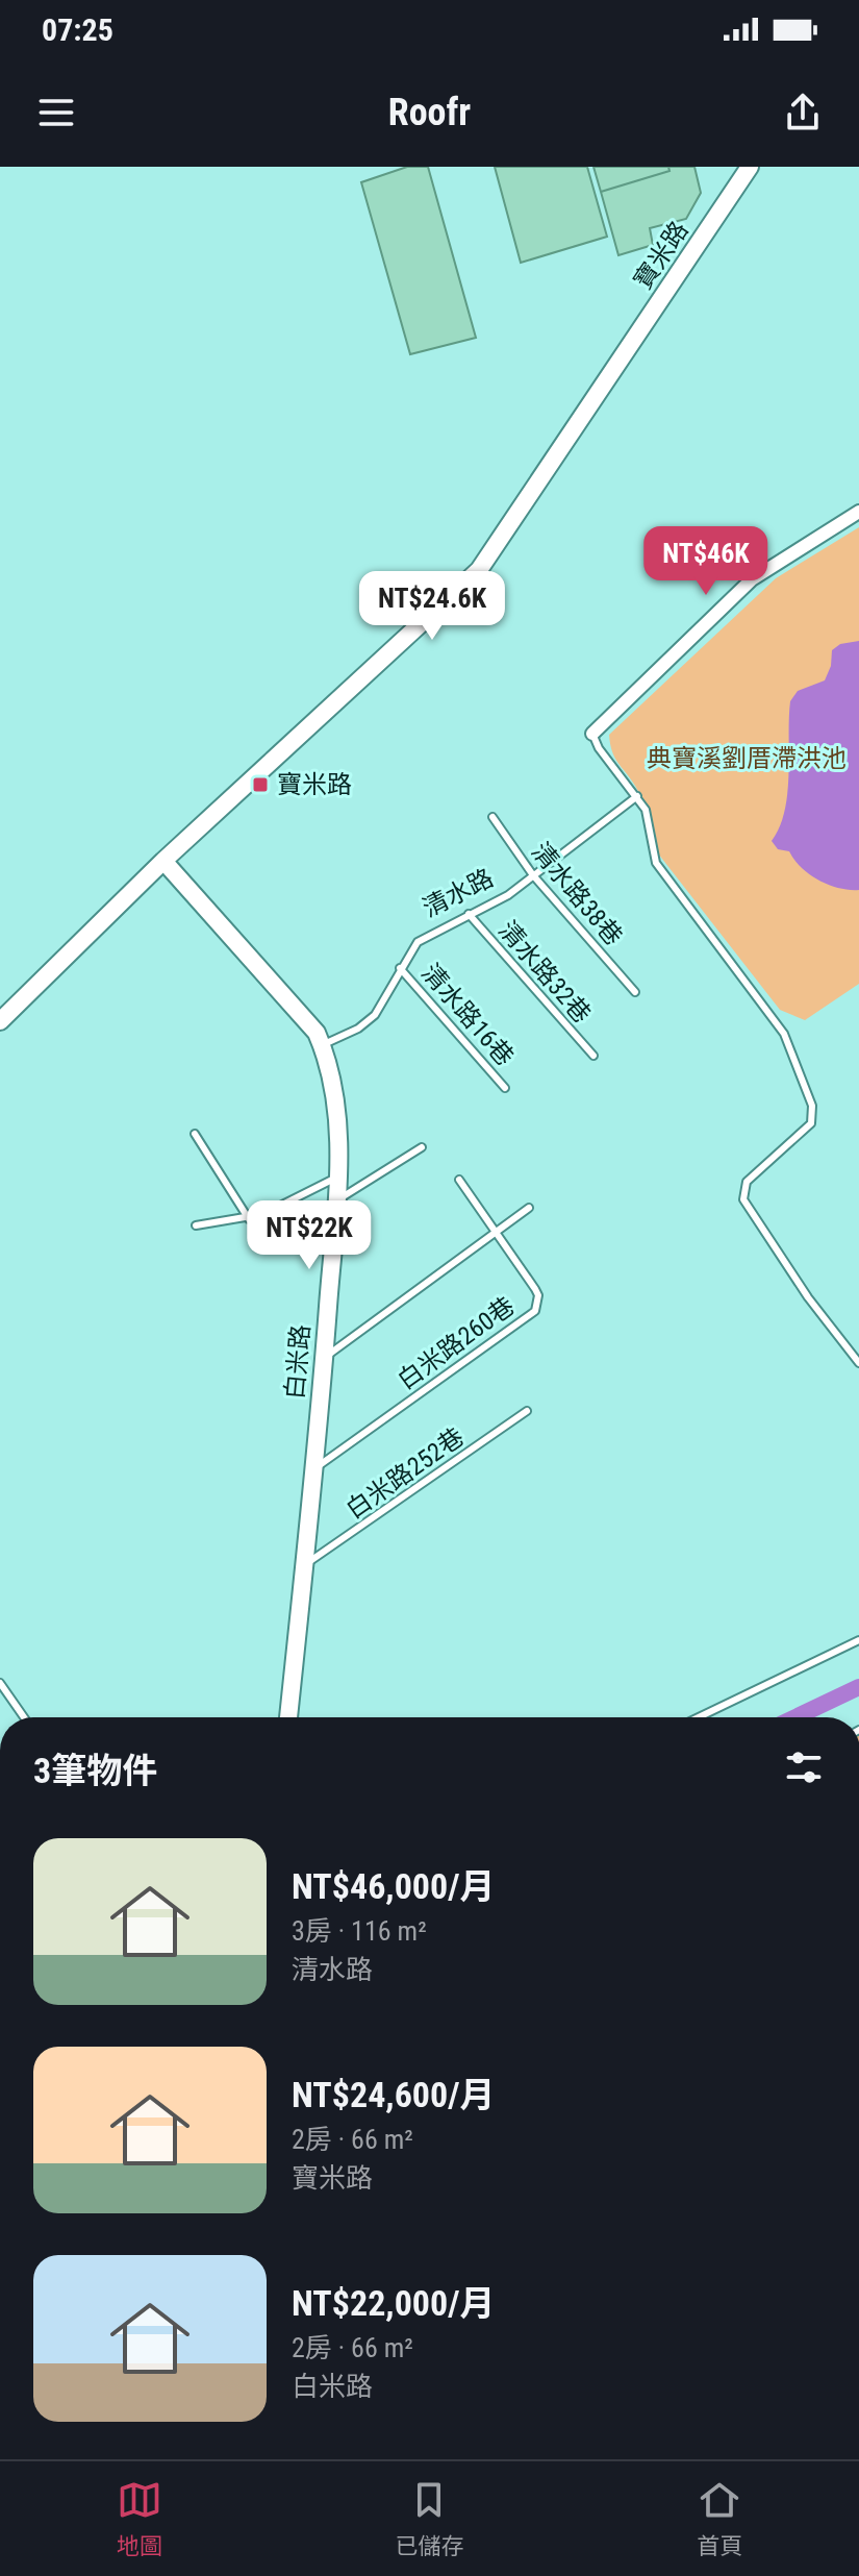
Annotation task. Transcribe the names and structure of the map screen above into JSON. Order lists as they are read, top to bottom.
{
  "streets": {
    "street": ["寶米路", "白米路"],
    "lane": [
      "清水路",
      "清水路38巷",
      "清水路32巷",
      "清水路16巷",
      "白米路260巷",
      "白米路252巷"
    ]
  },
  "crossings": [
    ["寶米路", "白米路"],
    ["清水路", "清水路38巷"],
    ["清水路", "清水路32巷"],
    ["清水路", "清水路16巷"],
    ["清水路", "白米路"],
    ["白米路260巷", "白米路"],
    ["白米路", "白米路252巷"]
  ],
  "parks": ["典寶溪劉厝滯洪池"],
  "places": {
    "transit": ["寶米路"]
  },
  "page": {
    "status": "07:25",
    "header": "Roofr",
    "price": ["NT$46K", "NT$24.6K", "NT$22K"],
    "heading": "3筆物件",
    "list": [
      {
        "name": "NT$46,000/月",
        "note": "3房 · 116 m² · 清水路"
      },
      {
        "name": "NT$24,600/月",
        "note": "2房 · 66 m² · 寶米路"
      },
      {
        "name": "NT$22,000/月",
        "note": "2房 · 66 m² · 白米路"
      }
    ],
    "tabs": ["地圖", "已儲存", "首頁"]
  }
}
